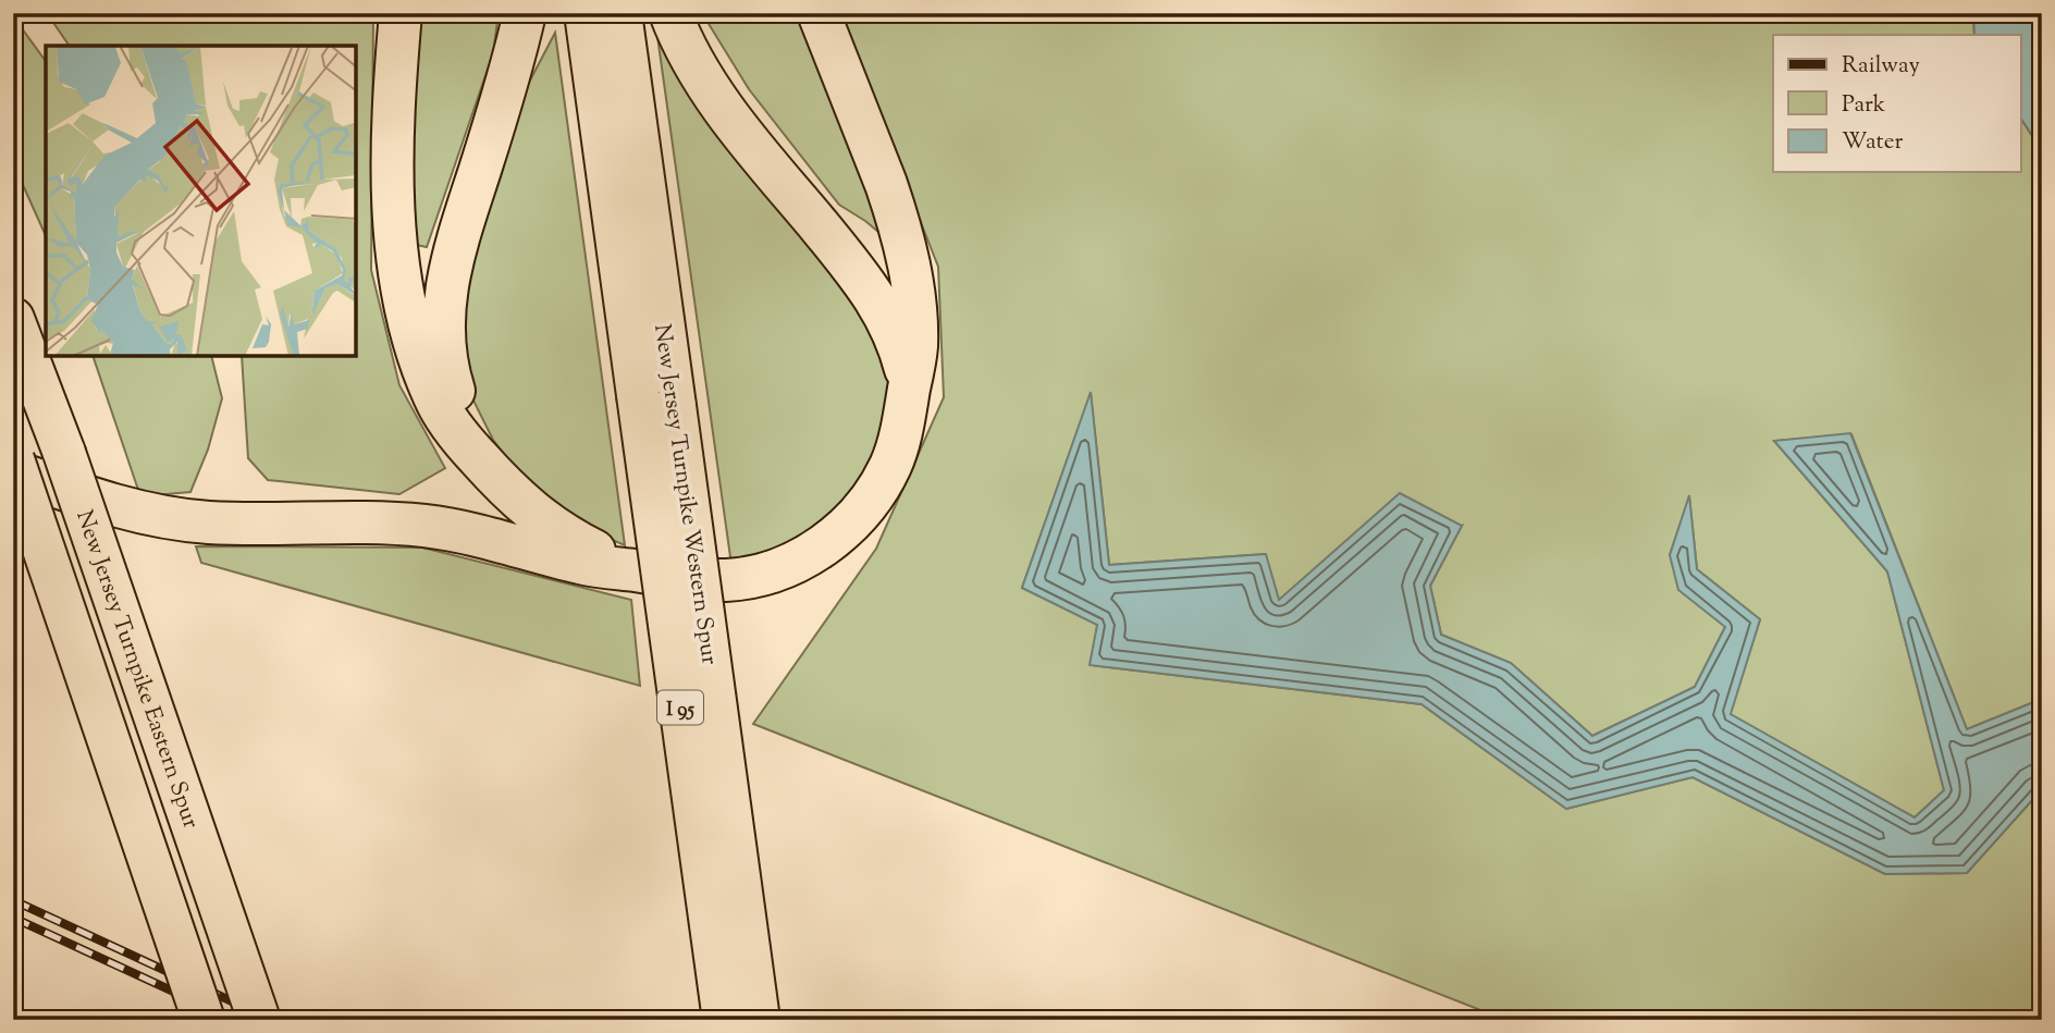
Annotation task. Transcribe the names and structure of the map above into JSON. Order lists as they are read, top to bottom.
{
  "streets": {
    "highway": ["New Jersey Turnpike Western Spur", "New Jersey Turnpike Eastern Spur", "I 95"]
  },
  "legend": ["Railway", "Park", "Water"]
}
